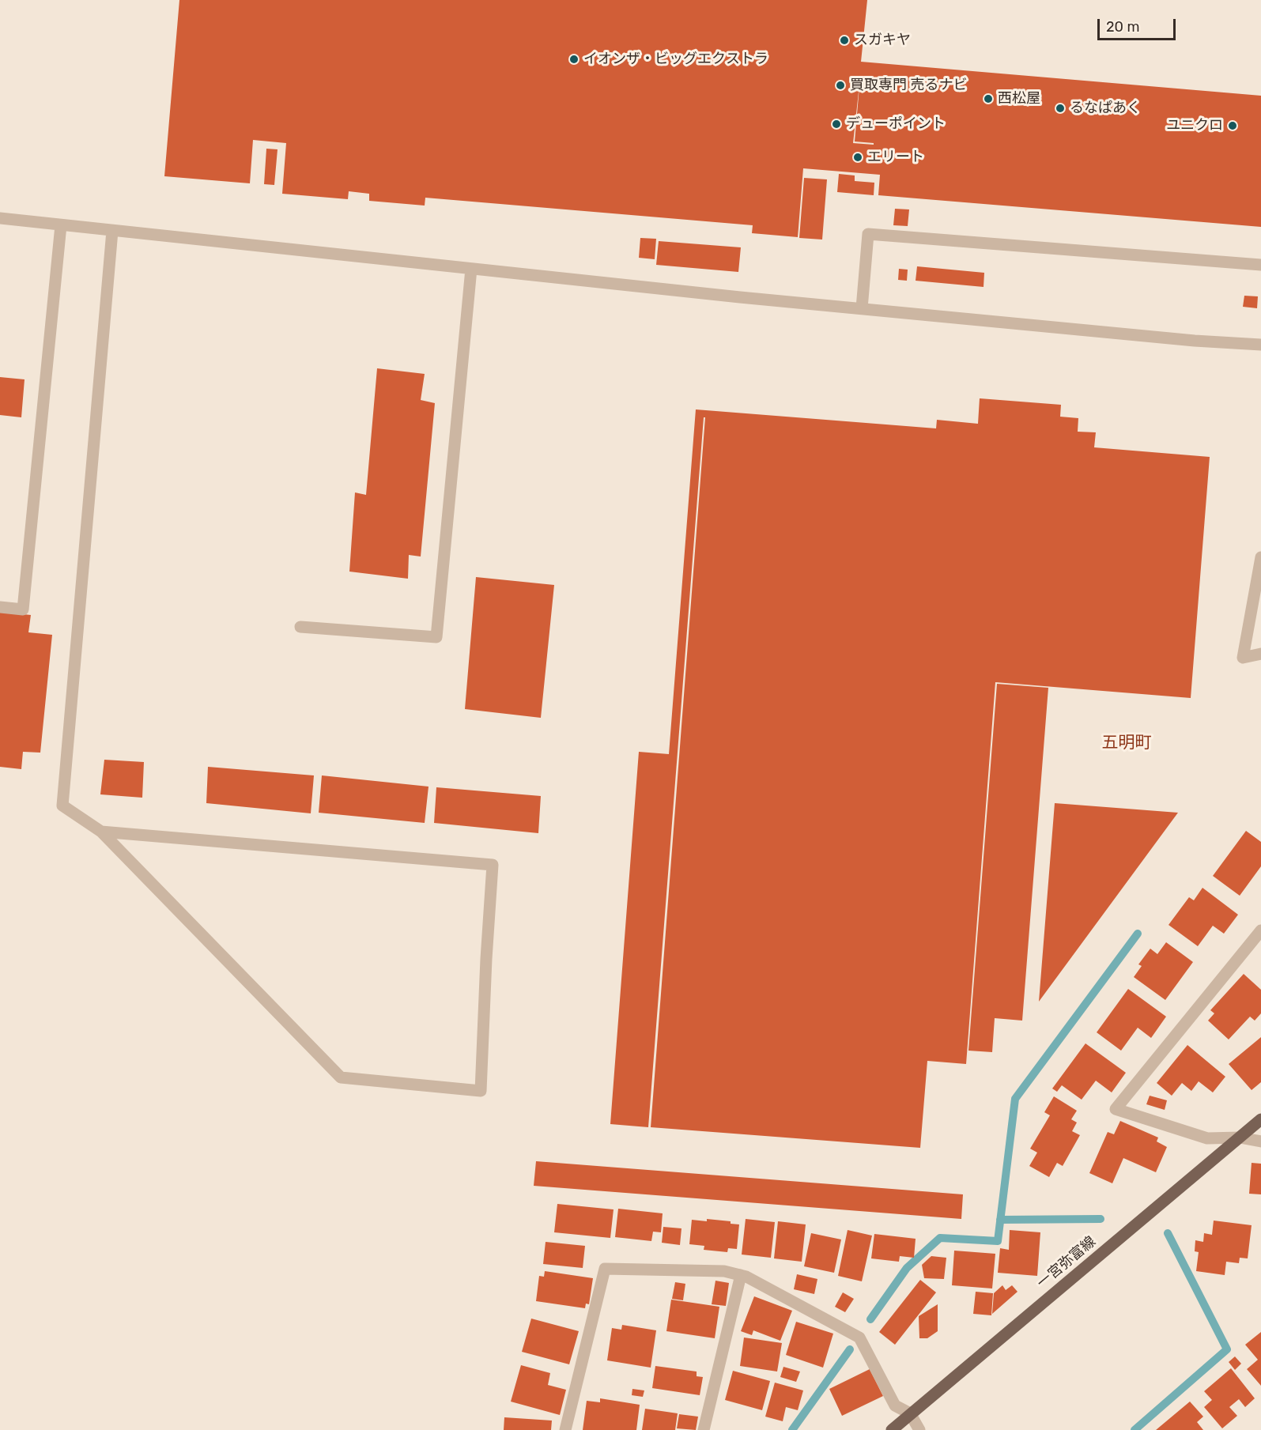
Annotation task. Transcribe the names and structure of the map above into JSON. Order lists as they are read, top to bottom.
{
  "streets": {
    "main road": ["一宮弥富線"]
  },
  "districts": ["五明町"],
  "places": [
    "スガキヤ",
    "イオンザ・ビッグエクストラ",
    "買取専門 売るナビ",
    "西松屋",
    "るなぱあく",
    "デューポイント",
    "ユニクロ",
    "エリート"
  ],
  "scale_bar": "20 m"
}
